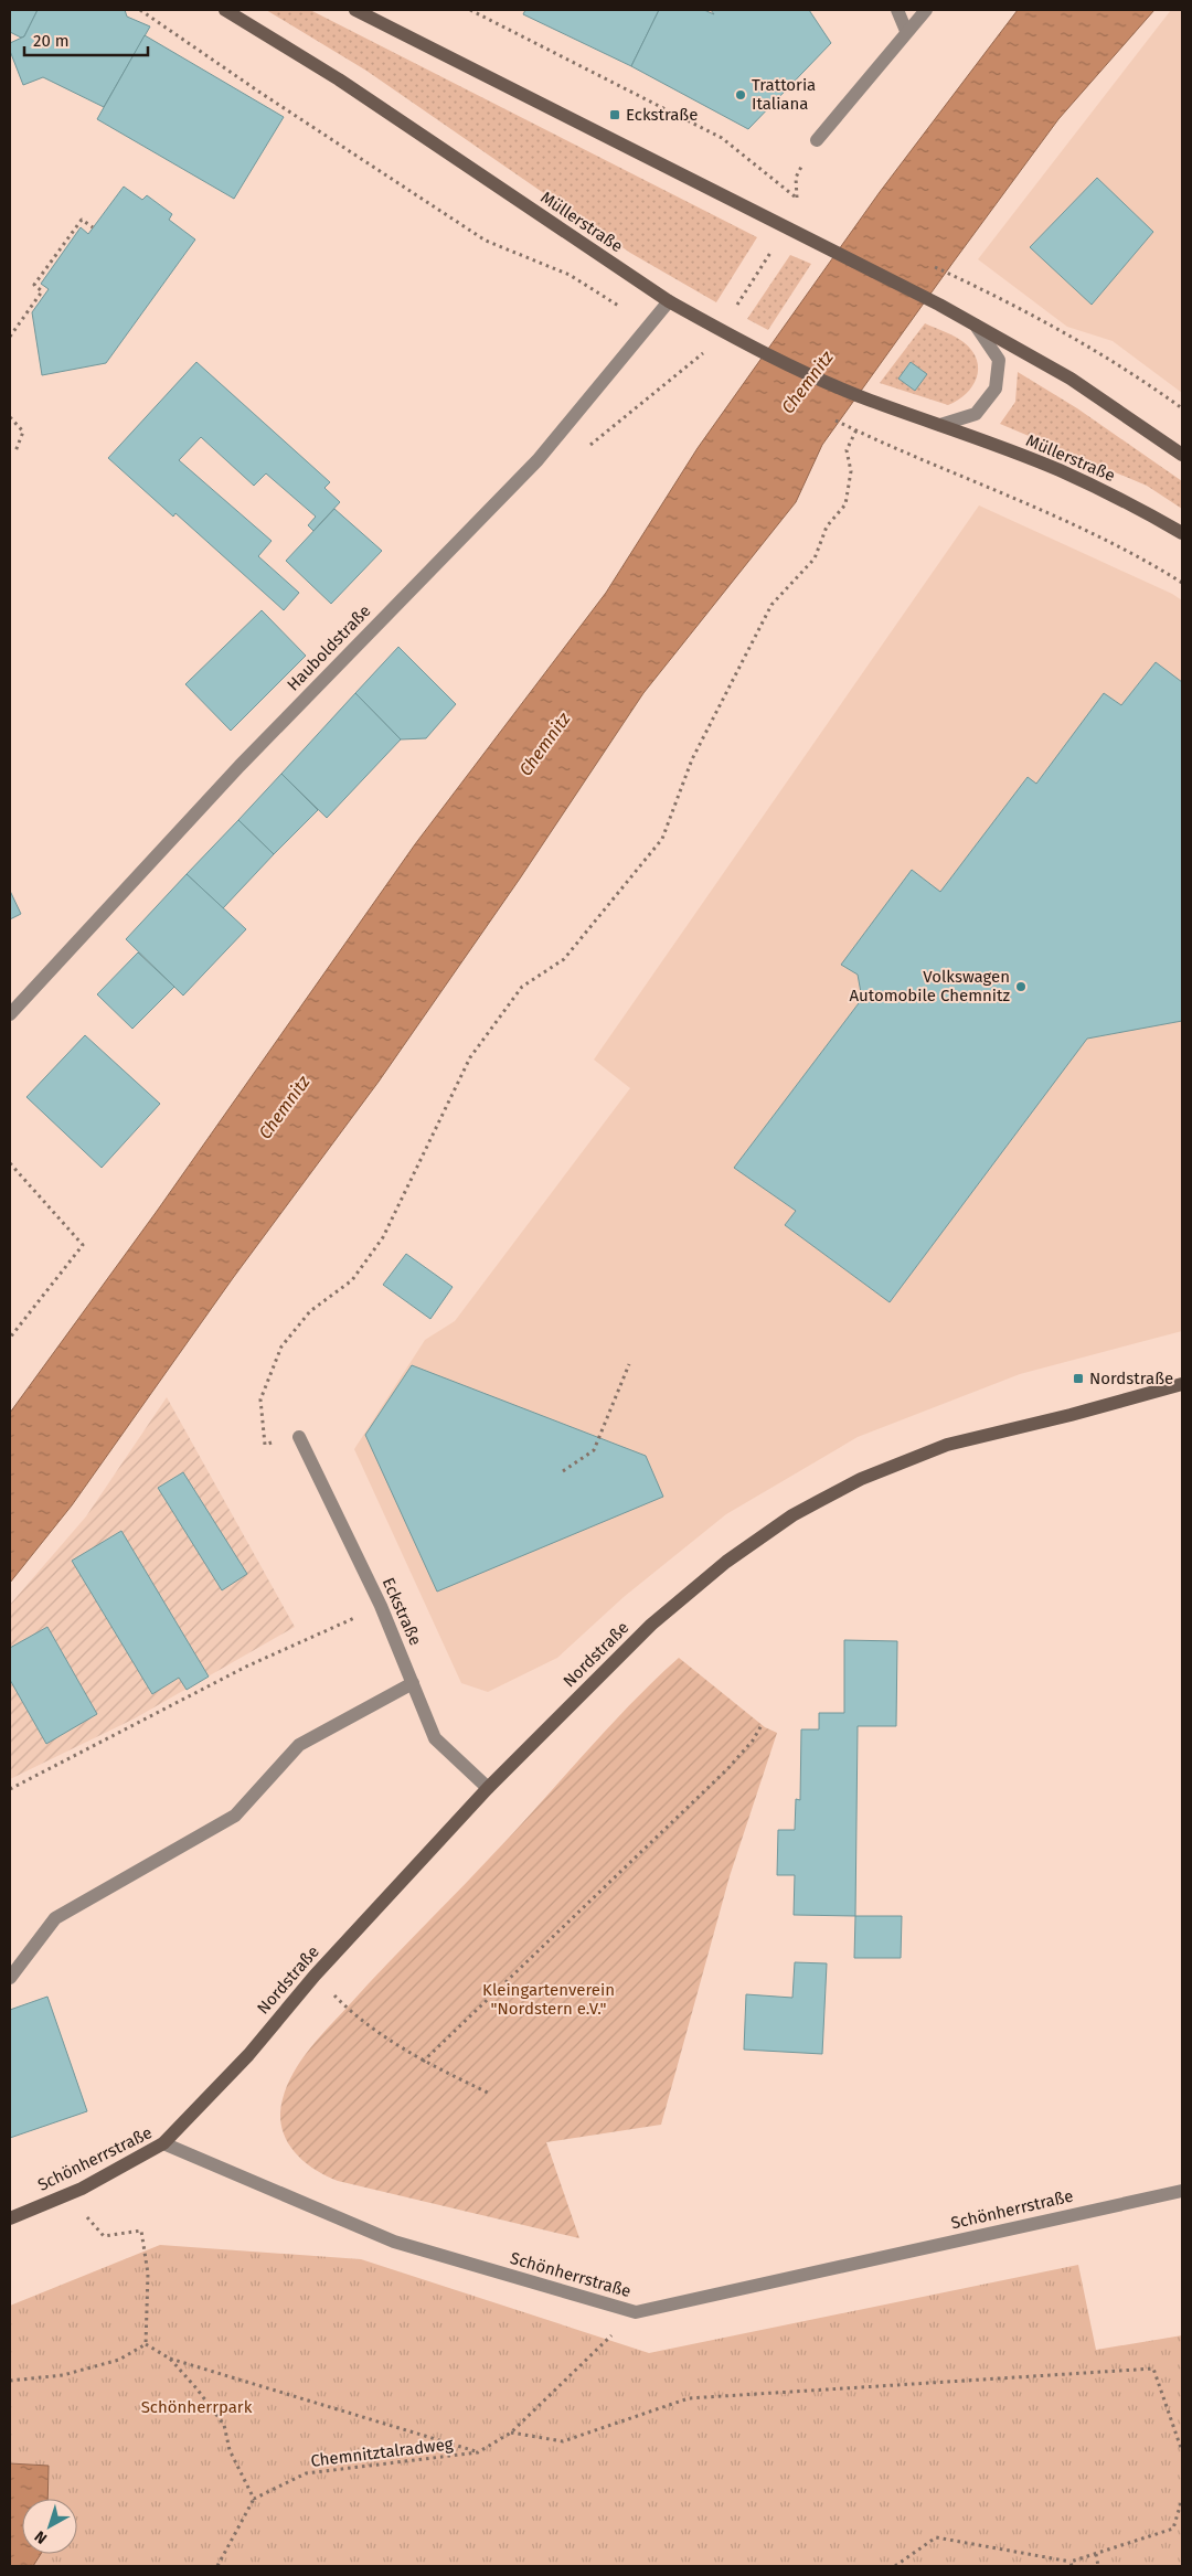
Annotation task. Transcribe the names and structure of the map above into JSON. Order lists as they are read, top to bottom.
{
  "streets": {
    "main road": ["Müllerstraße", "Nordstraße", "Schönherrstraße"],
    "street": ["Hauboldstraße", "Eckstraße"],
    "path": ["Chemnitztalradweg"]
  },
  "crossings": [
    ["Müllerstraße", "Hauboldstraße"],
    ["Eckstraße", "Nordstraße"],
    ["Nordstraße", "Schönherrstraße"],
    ["Schönherrstraße", "Chemnitztalradweg"]
  ],
  "water": ["Chemnitz"],
  "parks": ["Kleingartenverein \"Nordstern e.V.\"", "Schönherrpark"],
  "places": {
    "other": ["Trattoria Italiana", "Volkswagen Automobile Chemnitz"],
    "transit": ["Eckstraße", "Nordstraße"]
  },
  "scale_bar": "20 m",
  "north": "bottom left"
}
